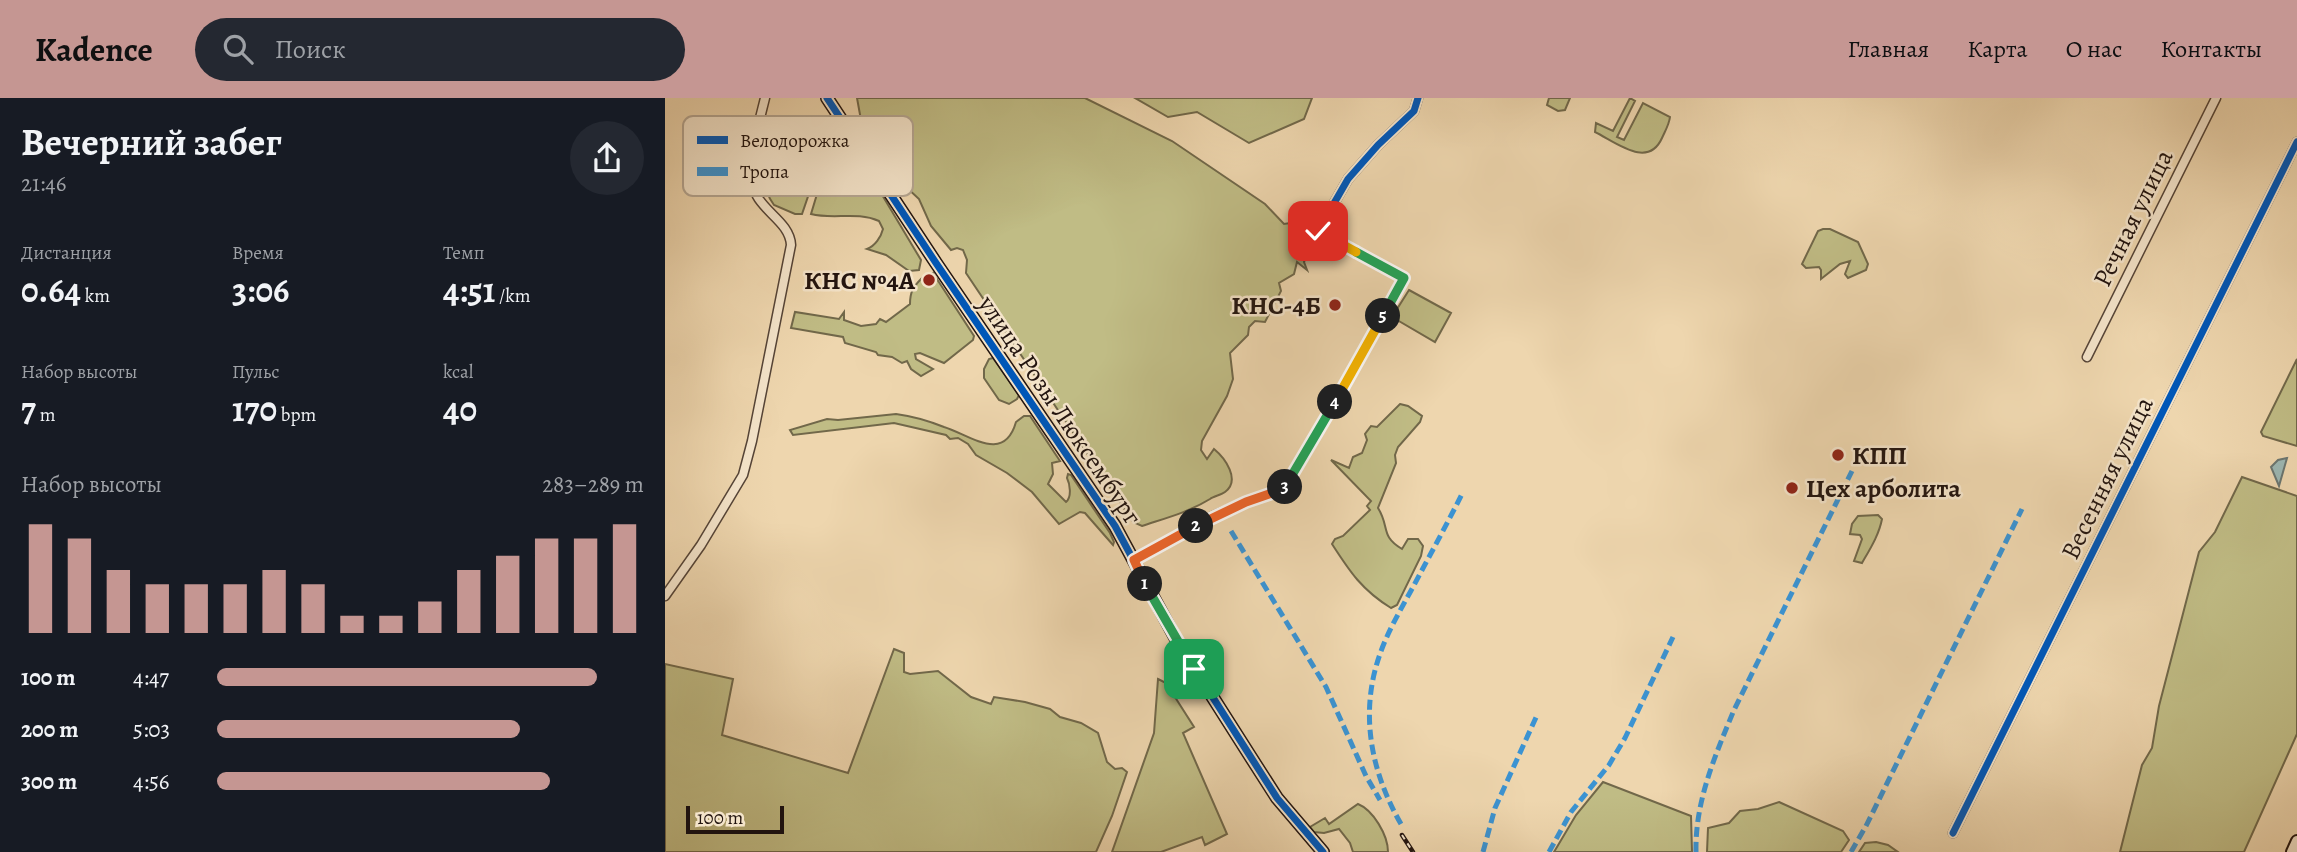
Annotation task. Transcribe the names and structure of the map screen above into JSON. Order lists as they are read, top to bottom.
{
  "streets": {
    "street": ["Речная улица", "улица Розы Люксембург", "Весенняя улица"]
  },
  "places": [
    "КНС №4А",
    "КНС-4Б",
    "КПП",
    "Цех арболита"
  ],
  "legend": ["Велодорожка", "Тропа"],
  "scale_bar": "100 m",
  "page": {
    "header": "Kadence",
    "search": "Поиск",
    "nav": [
      "Главная",
      "Карта",
      "О нас",
      "Контакты"
    ],
    "heading": ["Вечерний забег", "21:46"],
    "stats": [
      ["Дистанция", "0.64 km"],
      ["Время", "3:06"],
      ["Темп", "4:51 /km"],
      ["Набор высоты", "7 m"],
      ["Пульс", "170 bpm"],
      ["kcal", "40"]
    ],
    "pins": [
      "5",
      "4",
      "3",
      "2",
      "1"
    ],
    "chart": ["Набор высоты", "283–289 m"],
    "list": [
      {
        "name": "100 m",
        "note": "4:47"
      },
      {
        "name": "200 m",
        "note": "5:03"
      },
      {
        "name": "300 m",
        "note": "4:56"
      }
    ],
    "scale": "100 m"
  }
}
